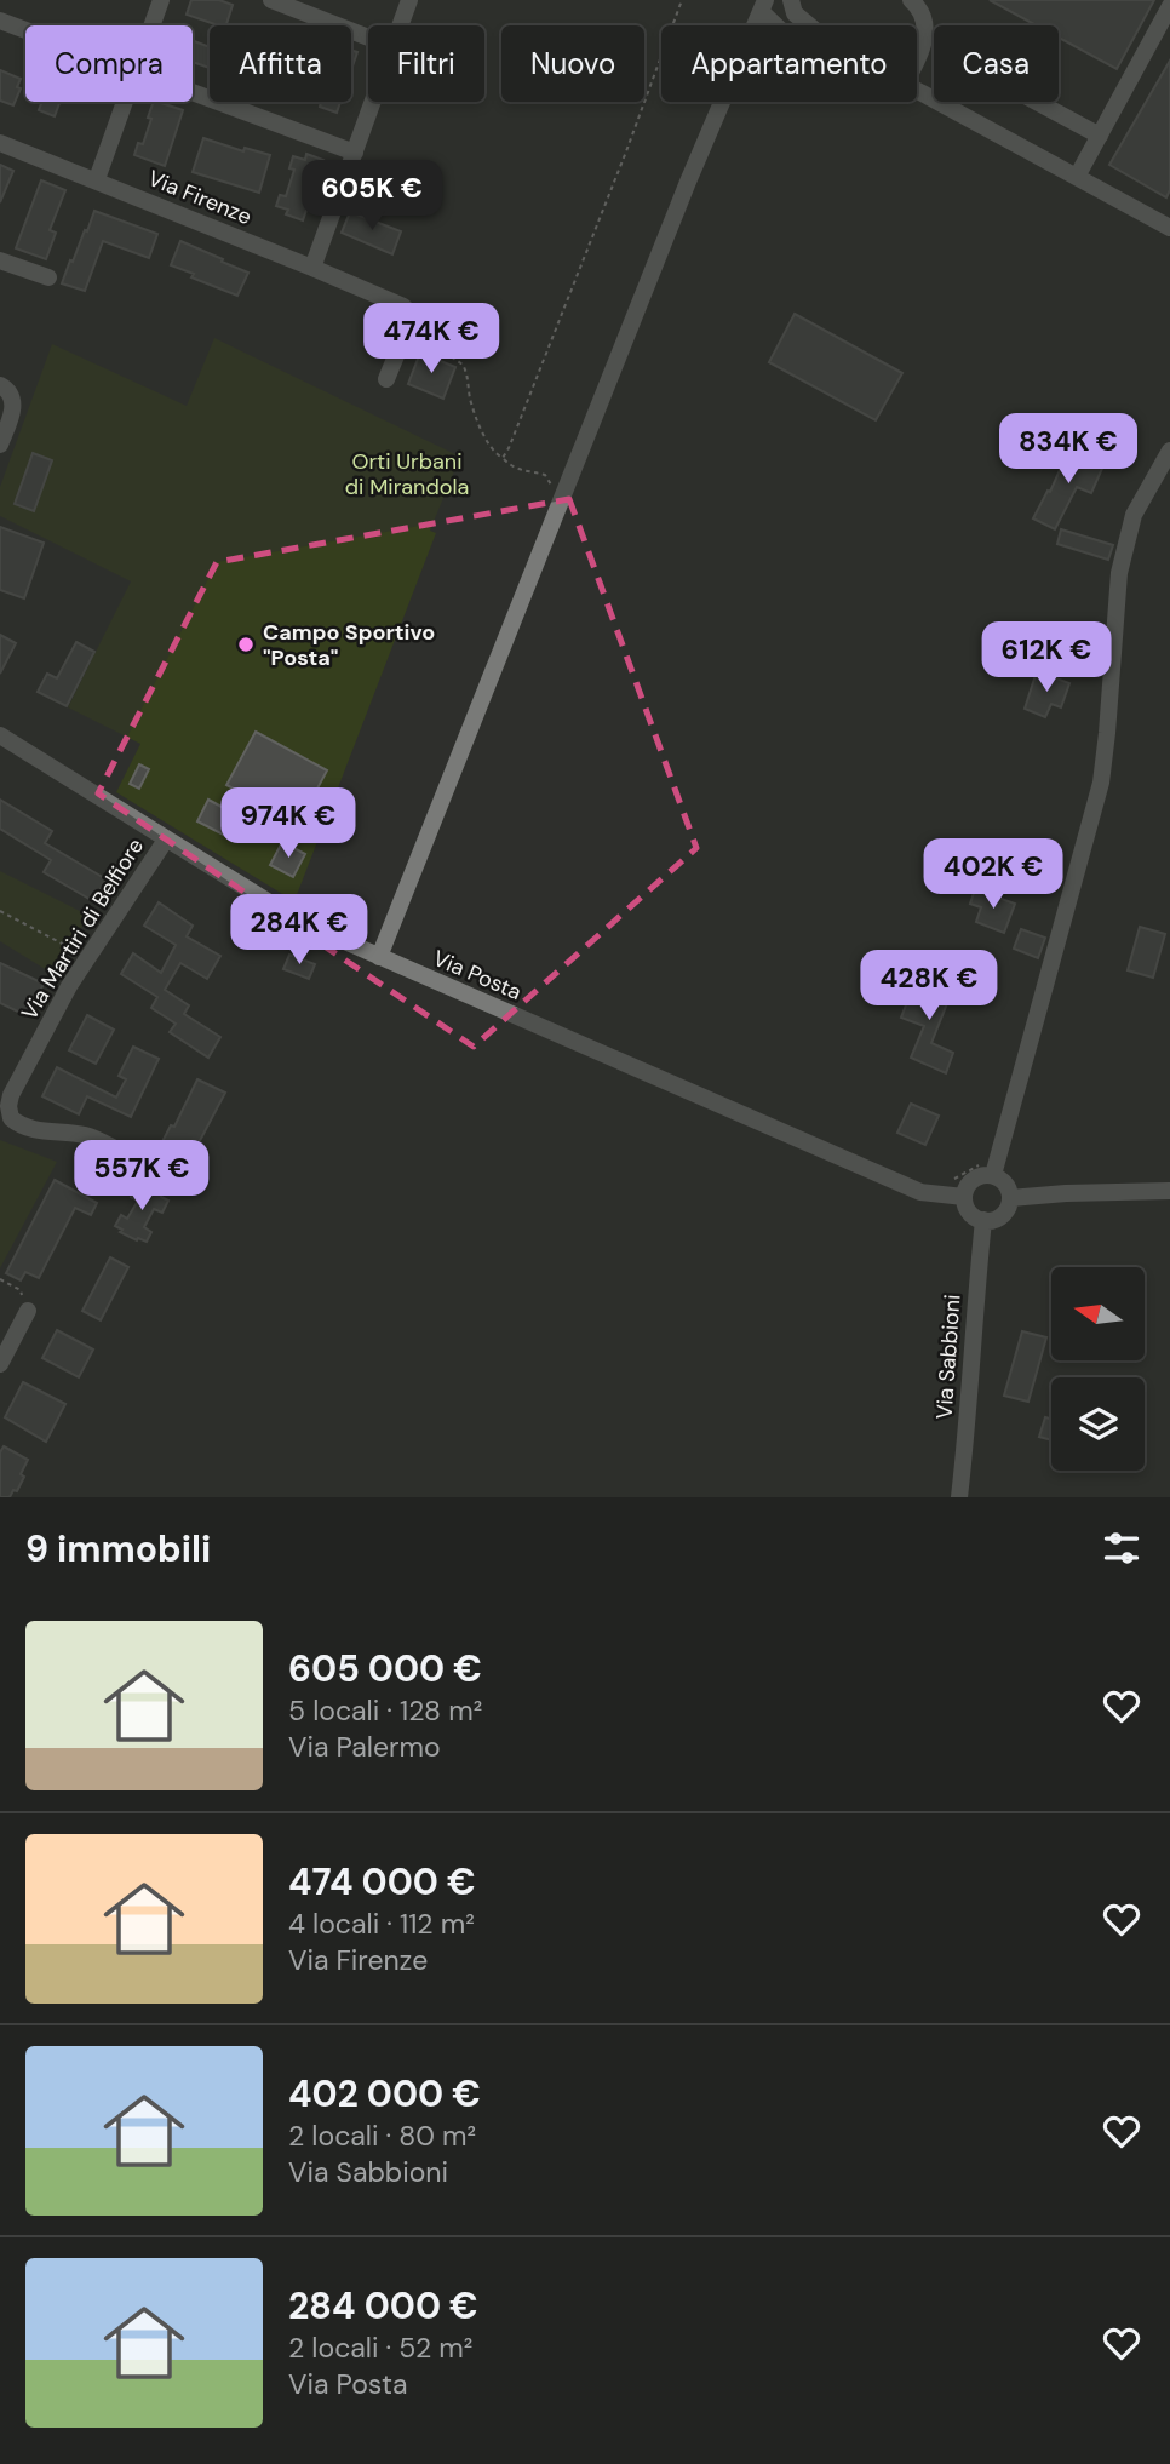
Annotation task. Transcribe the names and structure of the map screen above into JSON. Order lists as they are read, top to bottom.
{
  "streets": {
    "street": [
      "Via Firenze",
      "Via Martiri di Belfiore",
      "Via Posta",
      "Via Sabbioni"
    ]
  },
  "crossings": [
    ["Via Martiri di Belfiore", "Via Posta"],
    ["Via Posta", "Via Sabbioni"]
  ],
  "parks": ["Orti Urbani di Mirandola"],
  "places": ["Campo Sportivo \"Posta\""],
  "north": "left",
  "page": {
    "chip": [
      "Compra",
      "Affitta",
      "Filtri",
      "Nuovo",
      "Appartamento",
      "Casa"
    ],
    "price": [
      "605K €",
      "474K €",
      "834K €",
      "612K €",
      "974K €",
      "402K €",
      "284K €",
      "428K €",
      "557K €"
    ],
    "heading": "9 immobili",
    "list": [
      {
        "name": "605 000 €",
        "note": "5 locali · 128 m² · Via Palermo"
      },
      {
        "name": "474 000 €",
        "note": "4 locali · 112 m² · Via Firenze"
      },
      {
        "name": "402 000 €",
        "note": "2 locali · 80 m² · Via Sabbioni"
      },
      {
        "name": "284 000 €",
        "note": "2 locali · 52 m² · Via Posta"
      }
    ]
  }
}
